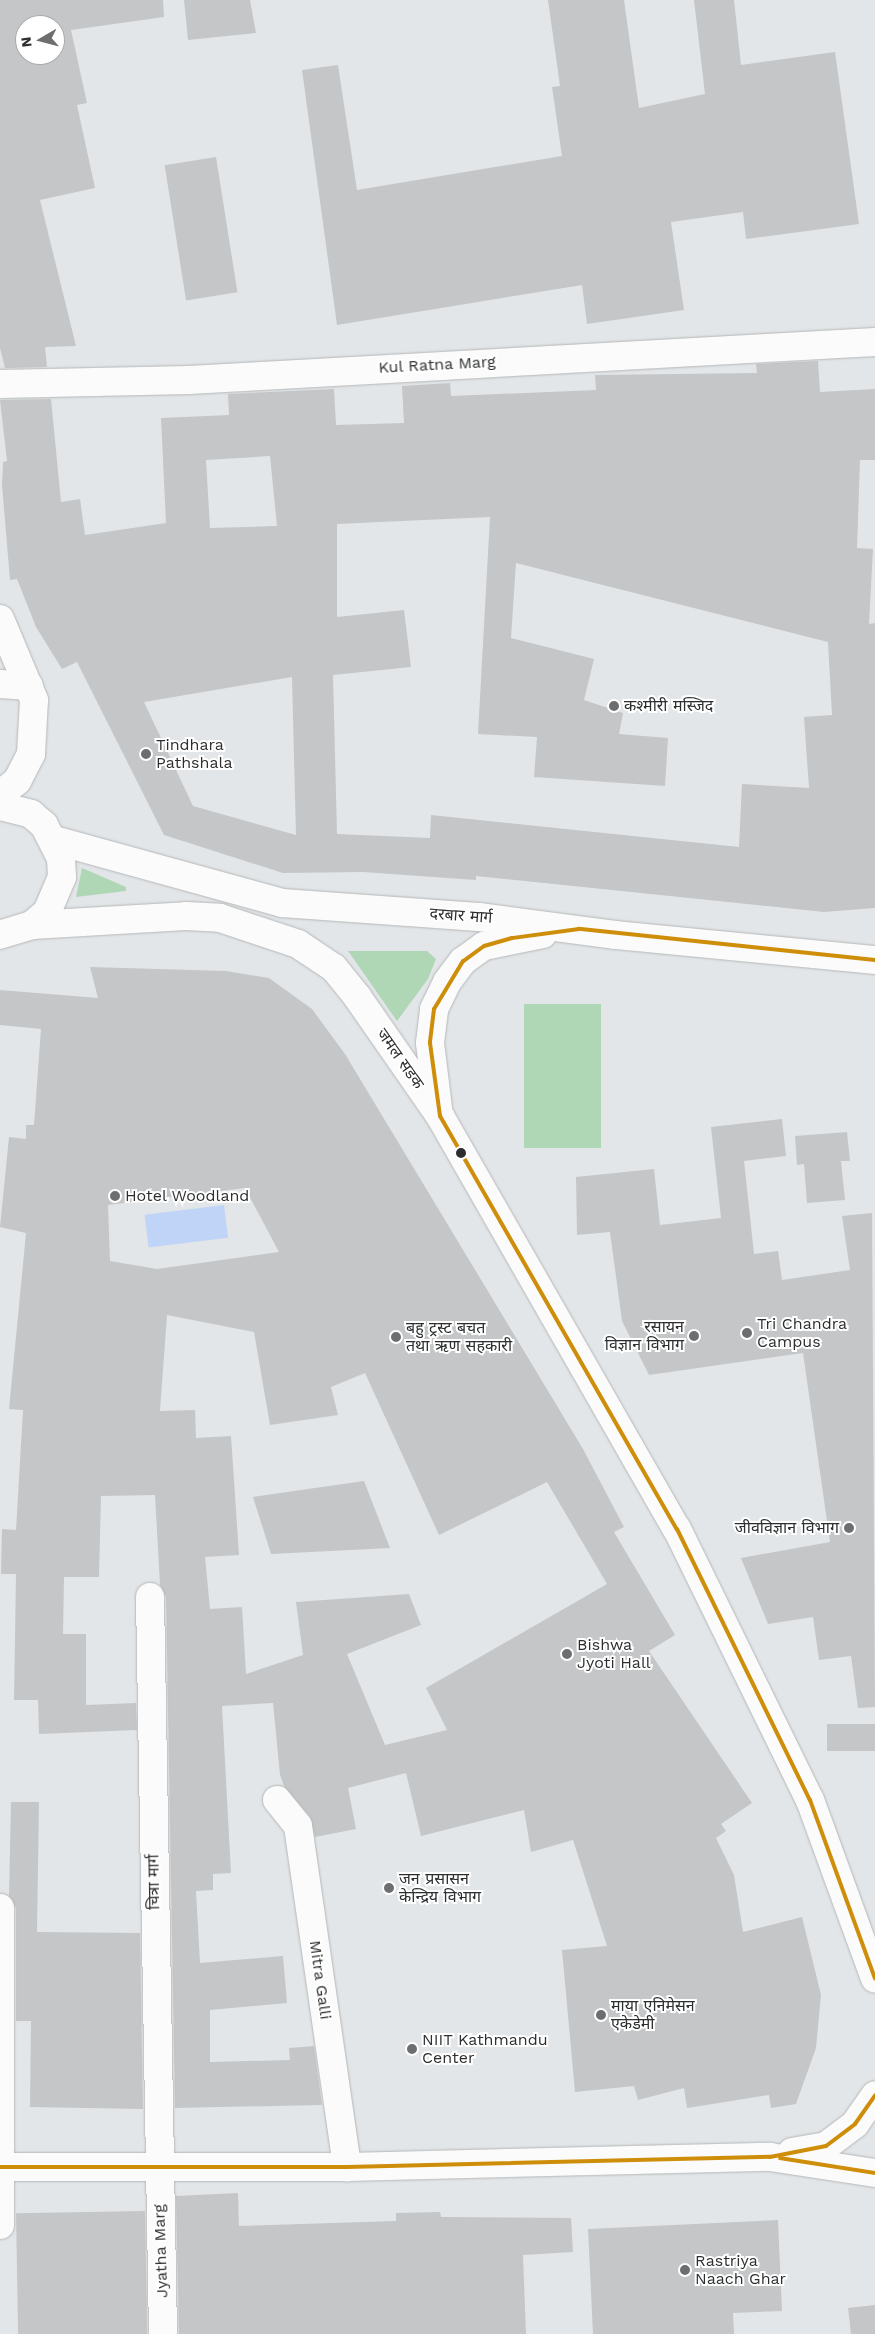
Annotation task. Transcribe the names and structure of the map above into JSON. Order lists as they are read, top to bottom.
{
  "streets": {
    "main road": [
      "Kul Ratna Marg",
      "दरबार मार्ग",
      "जमल सडक",
      "चित्रा मार्ग",
      "Mitra Galli",
      "Jyatha Marg"
    ]
  },
  "crossings": [
    ["चित्रा मार्ग", "Jyatha Marg"]
  ],
  "places": [
    "कश्मीरी मस्जिद",
    "Tindhara Pathshala",
    "Hotel Woodland",
    "Tri Chandra Campus",
    "रसायन विज्ञान विभाग",
    "बहु ट्रस्ट बचत तथा ऋण सहकारी",
    "जीवविज्ञान विभाग",
    "Bishwa Jyoti Hall",
    "जन प्रसासन केन्द्रिय विभाग",
    "माया एनिमेसन एकेडेमी",
    "NIIT Kathmandu Center",
    "Rastriya Naach Ghar"
  ],
  "north": "left"
}
